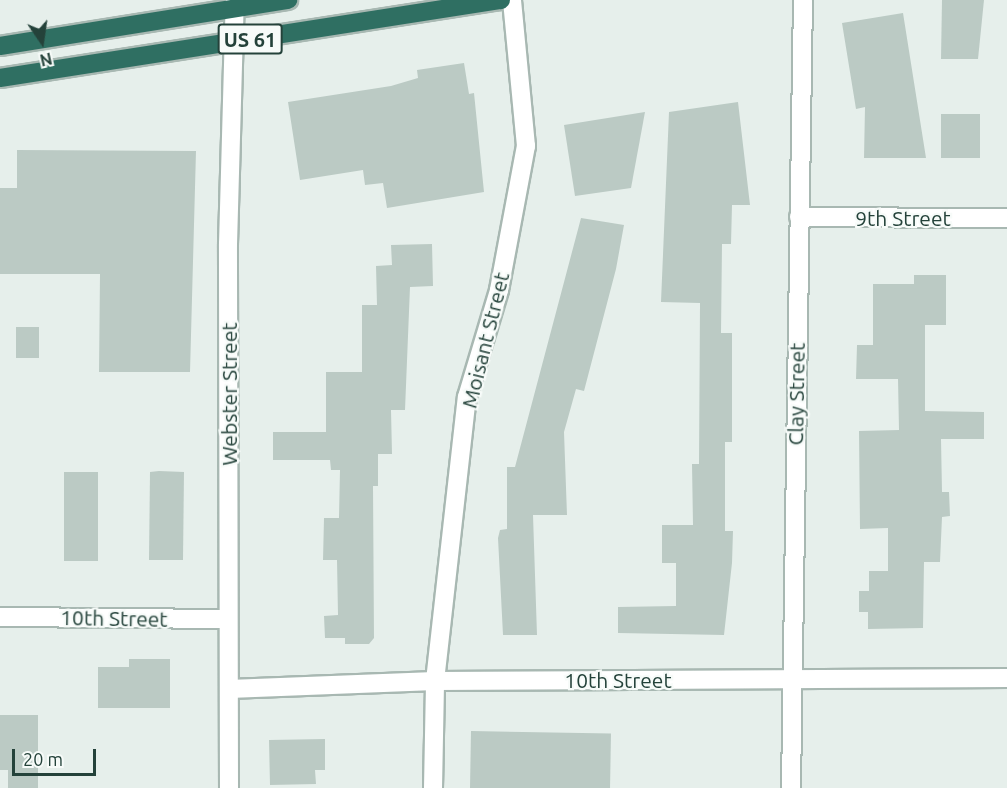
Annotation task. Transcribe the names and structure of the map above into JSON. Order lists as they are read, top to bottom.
{
  "streets": {
    "highway": ["US 61"],
    "street": [
      "9th Street",
      "Moisant Street",
      "Webster Street",
      "Clay Street",
      "10th Street"
    ]
  },
  "crossings": [
    ["US 61", "Webster Street"],
    ["9th Street", "Clay Street"],
    ["Moisant Street", "10th Street"],
    ["Webster Street", "10th Street"],
    ["Clay Street", "10th Street"]
  ],
  "scale_bar": "20 m",
  "north": "bottom"
}
